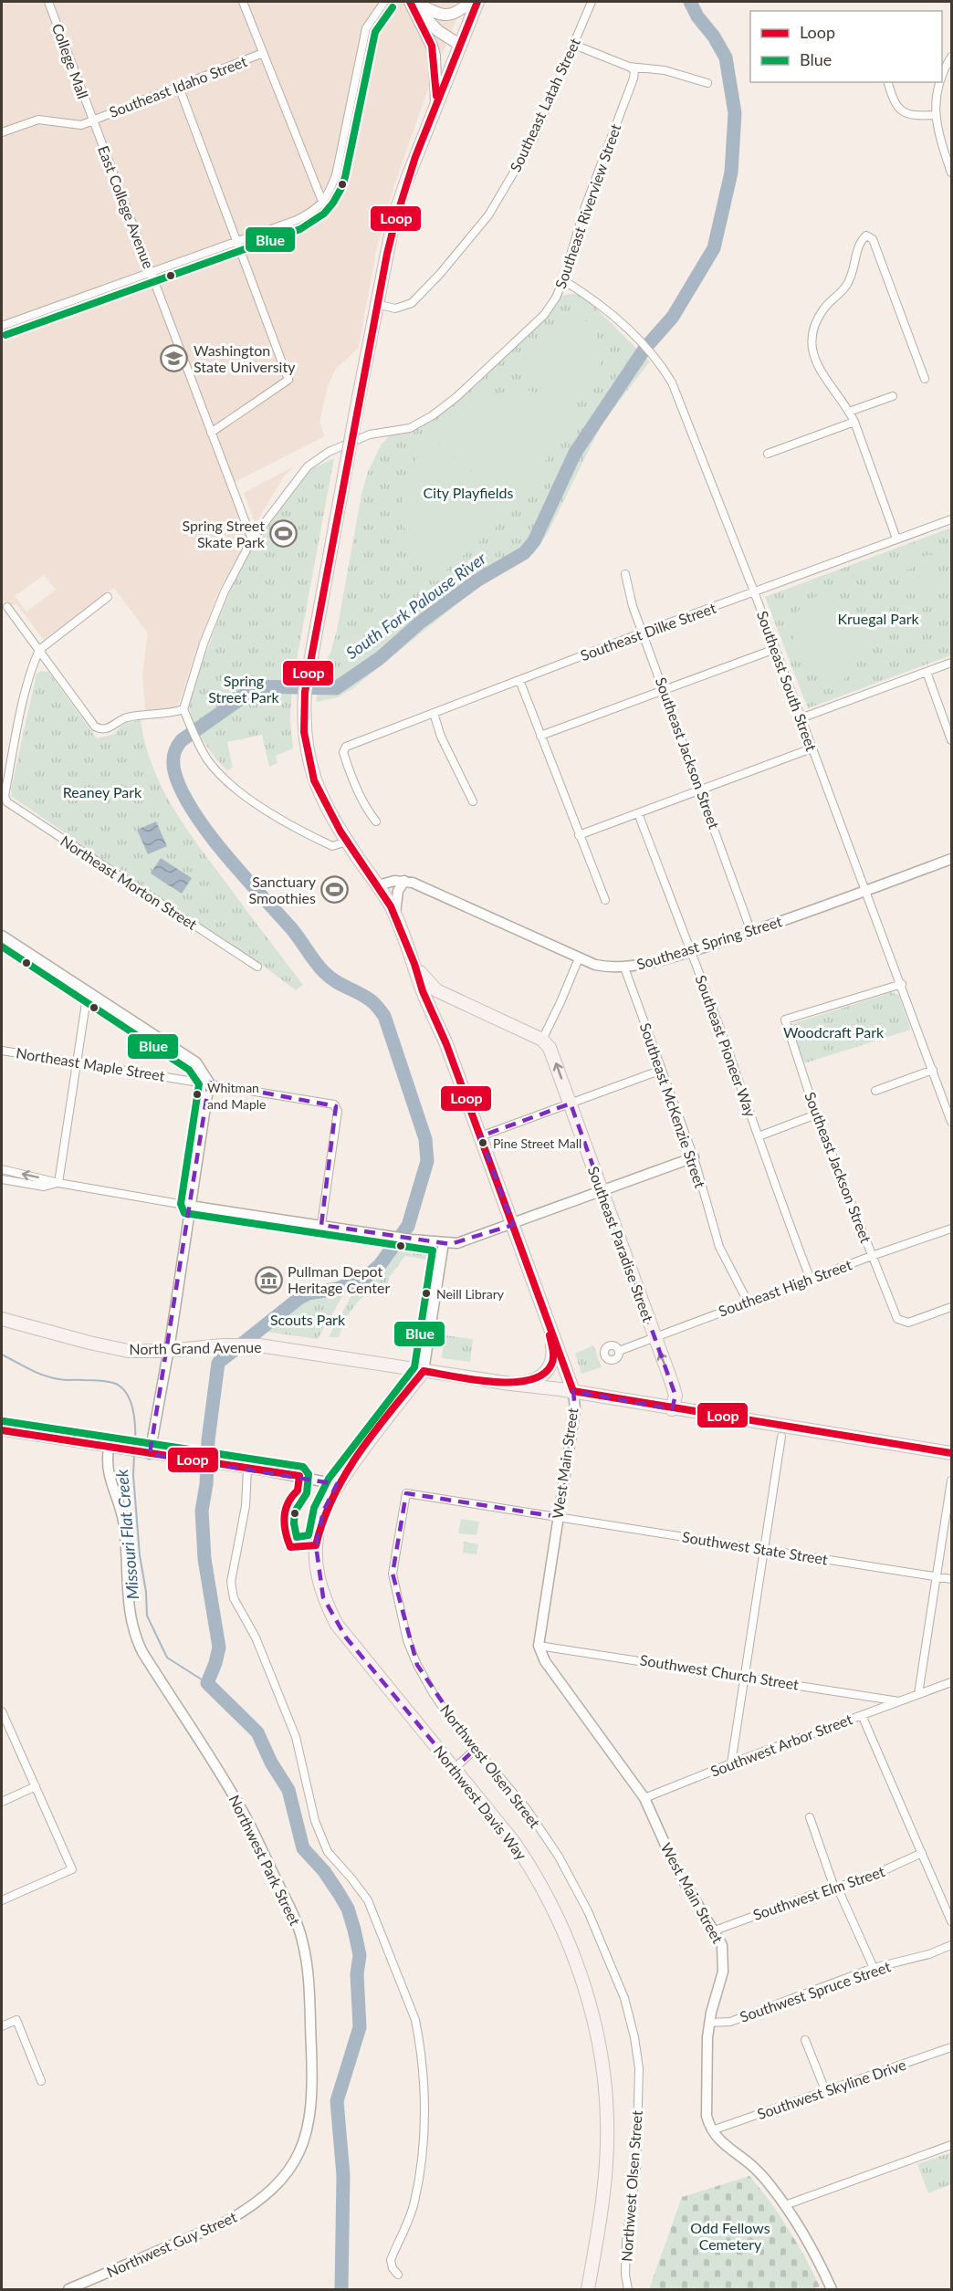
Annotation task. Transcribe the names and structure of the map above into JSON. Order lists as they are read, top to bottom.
{
  "streets": {
    "main road": ["Southeast Paradise Street", "North Grand Avenue", "Northwest Davis Way"],
    "street": [
      "College Mall",
      "Southeast Idaho Street",
      "Southeast Latah Street",
      "Southeast Riverview Street",
      "East College Avenue",
      "Southeast Dilke Street",
      "Southeast South Street",
      "Southeast Jackson Street",
      "Northeast Morton Street",
      "Southeast Spring Street",
      "Southeast Pioneer Way",
      "Northeast Maple Street",
      "Southeast McKenzie Street",
      "Southeast High Street",
      "West Main Street",
      "Southwest State Street",
      "Southwest Church Street",
      "Southwest Arbor Street",
      "Northwest Olsen Street",
      "Northwest Park Street",
      "Southwest Elm Street",
      "Southwest Spruce Street",
      "Southwest Skyline Drive",
      "Northwest Guy Street"
    ]
  },
  "crossings": [
    ["College Mall", "Southeast Idaho Street"],
    ["College Mall", "East College Avenue"],
    ["Southeast Idaho Street", "East College Avenue"],
    ["Southeast Riverview Street", "East College Avenue"],
    ["Southeast Riverview Street", "Southeast South Street"],
    ["Southeast Dilke Street", "Southeast South Street"],
    ["Southeast Dilke Street", "Southeast Jackson Street"],
    ["Southeast South Street", "Southeast Jackson Street"],
    ["Southeast South Street", "Southeast Spring Street"],
    ["Southeast Jackson Street", "Southeast Spring Street"],
    ["Southeast Jackson Street", "Southeast High Street"],
    ["Southeast Spring Street", "Southeast Pioneer Way"],
    ["Southeast Spring Street", "Southeast McKenzie Street"],
    ["Southeast Pioneer Way", "Southeast High Street"],
    ["Southeast McKenzie Street", "Southeast High Street"],
    ["Southeast Paradise Street", "Southeast High Street"],
    ["North Grand Avenue", "Northwest Davis Way"],
    ["West Main Street", "Southwest State Street"],
    ["West Main Street", "Southwest Church Street"],
    ["West Main Street", "Southwest Arbor Street"],
    ["West Main Street", "Southwest Elm Street"],
    ["West Main Street", "Southwest Spruce Street"],
    ["West Main Street", "Southwest Skyline Drive"],
    ["Southwest State Street", "Northwest Olsen Street"],
    ["Southwest Church Street", "Southwest Arbor Street"],
    ["Northwest Park Street", "Northwest Guy Street"]
  ],
  "water": ["South Fork Palouse River", "Missouri Flat Creek"],
  "parks": [
    "City Playfields",
    "Kruegal Park",
    "Spring Street Park",
    "Reaney Park",
    "Woodcraft Park",
    "Scouts Park",
    "Odd Fellows Cemetery"
  ],
  "places": {
    "school or university": ["Washington State University"],
    "sports": ["Spring Street Skate Park", "Sanctuary Smoothies"],
    "other": ["Whitman and Maple", "Pine Street Mall", "Neill Library"],
    "museum": ["Pullman Depot Heritage Center"]
  },
  "lines": ["transit line Loop", "transit line Blue"],
  "legend": ["Loop", "Blue"]
}
